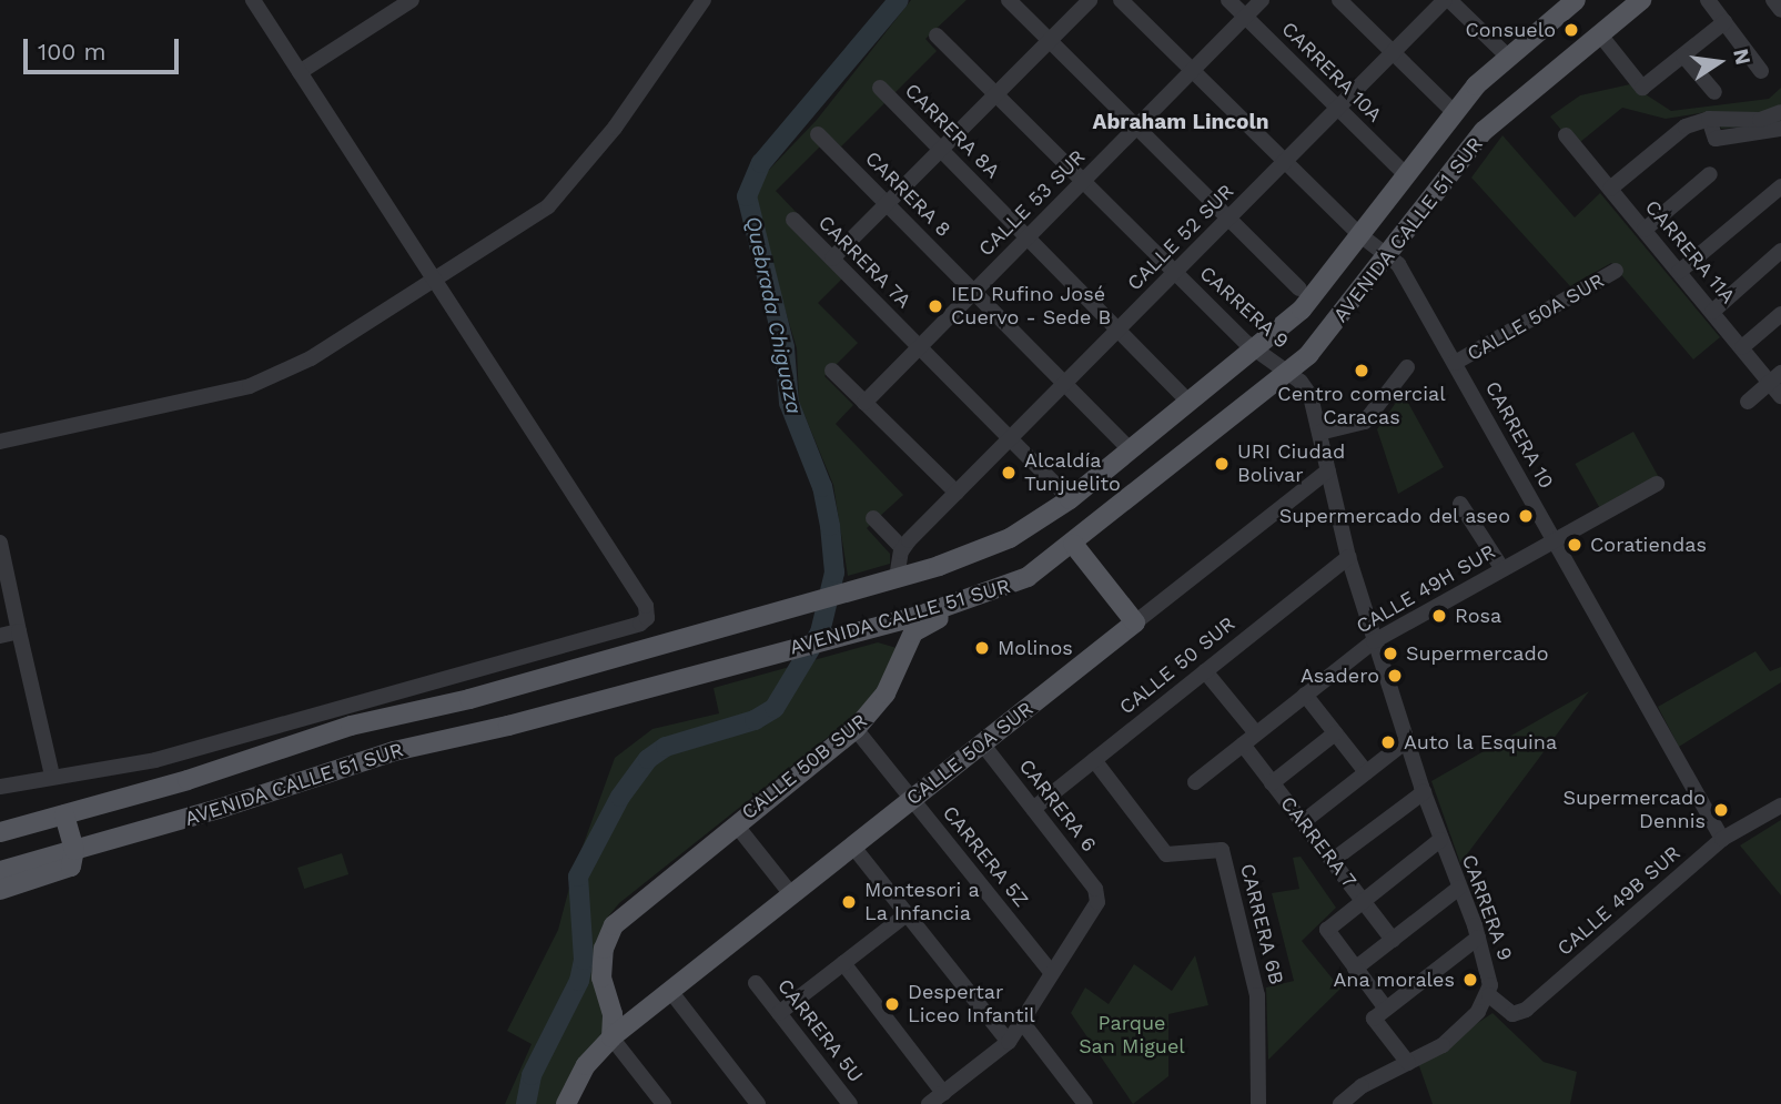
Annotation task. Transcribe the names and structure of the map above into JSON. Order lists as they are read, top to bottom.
{
  "streets": {
    "main road": ["AVENIDA CALLE 51 SUR", "CALLE 50A SUR", "CALLE 50B SUR"],
    "street": [
      "CARRERA 10A",
      "CARRERA 8A",
      "CARRERA 8",
      "CALLE 53 SUR",
      "CALLE 52 SUR",
      "CARRERA 11A",
      "CARRERA 7A",
      "CARRERA 9",
      "CARRERA 10",
      "CALLE 49H SUR",
      "CALLE 50 SUR",
      "CARRERA 6",
      "CARRERA 7",
      "CARRERA 5Z",
      "CALLE 49B SUR",
      "CARRERA 6B",
      "CARRERA 5U"
    ]
  },
  "crossings": [
    ["CARRERA 10A", "CALLE 53 SUR"],
    ["CARRERA 10A", "AVENIDA CALLE 51 SUR"],
    ["CARRERA 10A", "CALLE 52 SUR"],
    ["CARRERA 8A", "CALLE 53 SUR"],
    ["CARRERA 8A", "AVENIDA CALLE 51 SUR"],
    ["CARRERA 8A", "CALLE 52 SUR"],
    ["CARRERA 8", "CALLE 53 SUR"],
    ["CARRERA 8", "AVENIDA CALLE 51 SUR"],
    ["CARRERA 8", "CALLE 52 SUR"],
    ["CALLE 53 SUR", "CARRERA 7A"],
    ["CALLE 53 SUR", "CARRERA 9"],
    ["CALLE 53 SUR", "CARRERA 10"],
    ["AVENIDA CALLE 51 SUR", "CARRERA 7A"],
    ["AVENIDA CALLE 51 SUR", "CARRERA 9"],
    ["AVENIDA CALLE 51 SUR", "CARRERA 10"],
    ["AVENIDA CALLE 51 SUR", "CALLE 50B SUR"],
    ["CALLE 52 SUR", "CARRERA 7A"],
    ["CALLE 52 SUR", "CARRERA 9"],
    ["CALLE 52 SUR", "CARRERA 10"],
    ["CARRERA 9", "CALLE 50A SUR"],
    ["CARRERA 9", "CALLE 49H SUR"],
    ["CARRERA 9", "CALLE 50 SUR"],
    ["CARRERA 9", "CALLE 49B SUR"],
    ["CALLE 50A SUR", "CARRERA 10"],
    ["CALLE 50A SUR", "CALLE 50B SUR"],
    ["CALLE 50A SUR", "CARRERA 6"],
    ["CALLE 50A SUR", "CARRERA 5Z"],
    ["CARRERA 10", "CALLE 49H SUR"],
    ["CARRERA 10", "CALLE 49B SUR"],
    ["CALLE 49H SUR", "CARRERA 7"],
    ["CALLE 50 SUR", "CARRERA 6"],
    ["CALLE 50 SUR", "CARRERA 6B"],
    ["CALLE 50B SUR", "CARRERA 5Z"],
    ["CARRERA 6", "CARRERA 5Z"]
  ],
  "districts": ["Abraham Lincoln"],
  "water": ["Quebrada Chiguaza"],
  "parks": ["Parque San Miguel"],
  "places": [
    "Consuelo",
    "IED Rufino José Cuervo - Sede B",
    "Centro comercial Caracas",
    "URI Ciudad Bolivar",
    "Alcaldía Tunjuelito",
    "Supermercado del aseo",
    "Coratiendas",
    "Rosa",
    "Molinos",
    "Supermercado",
    "Asadero",
    "Auto la Esquina",
    "Supermercado Dennis",
    "Montesori a La Infancia",
    "Ana morales",
    "Despertar Liceo Infantil"
  ],
  "scale_bar": "100 m",
  "north": "right"
}
